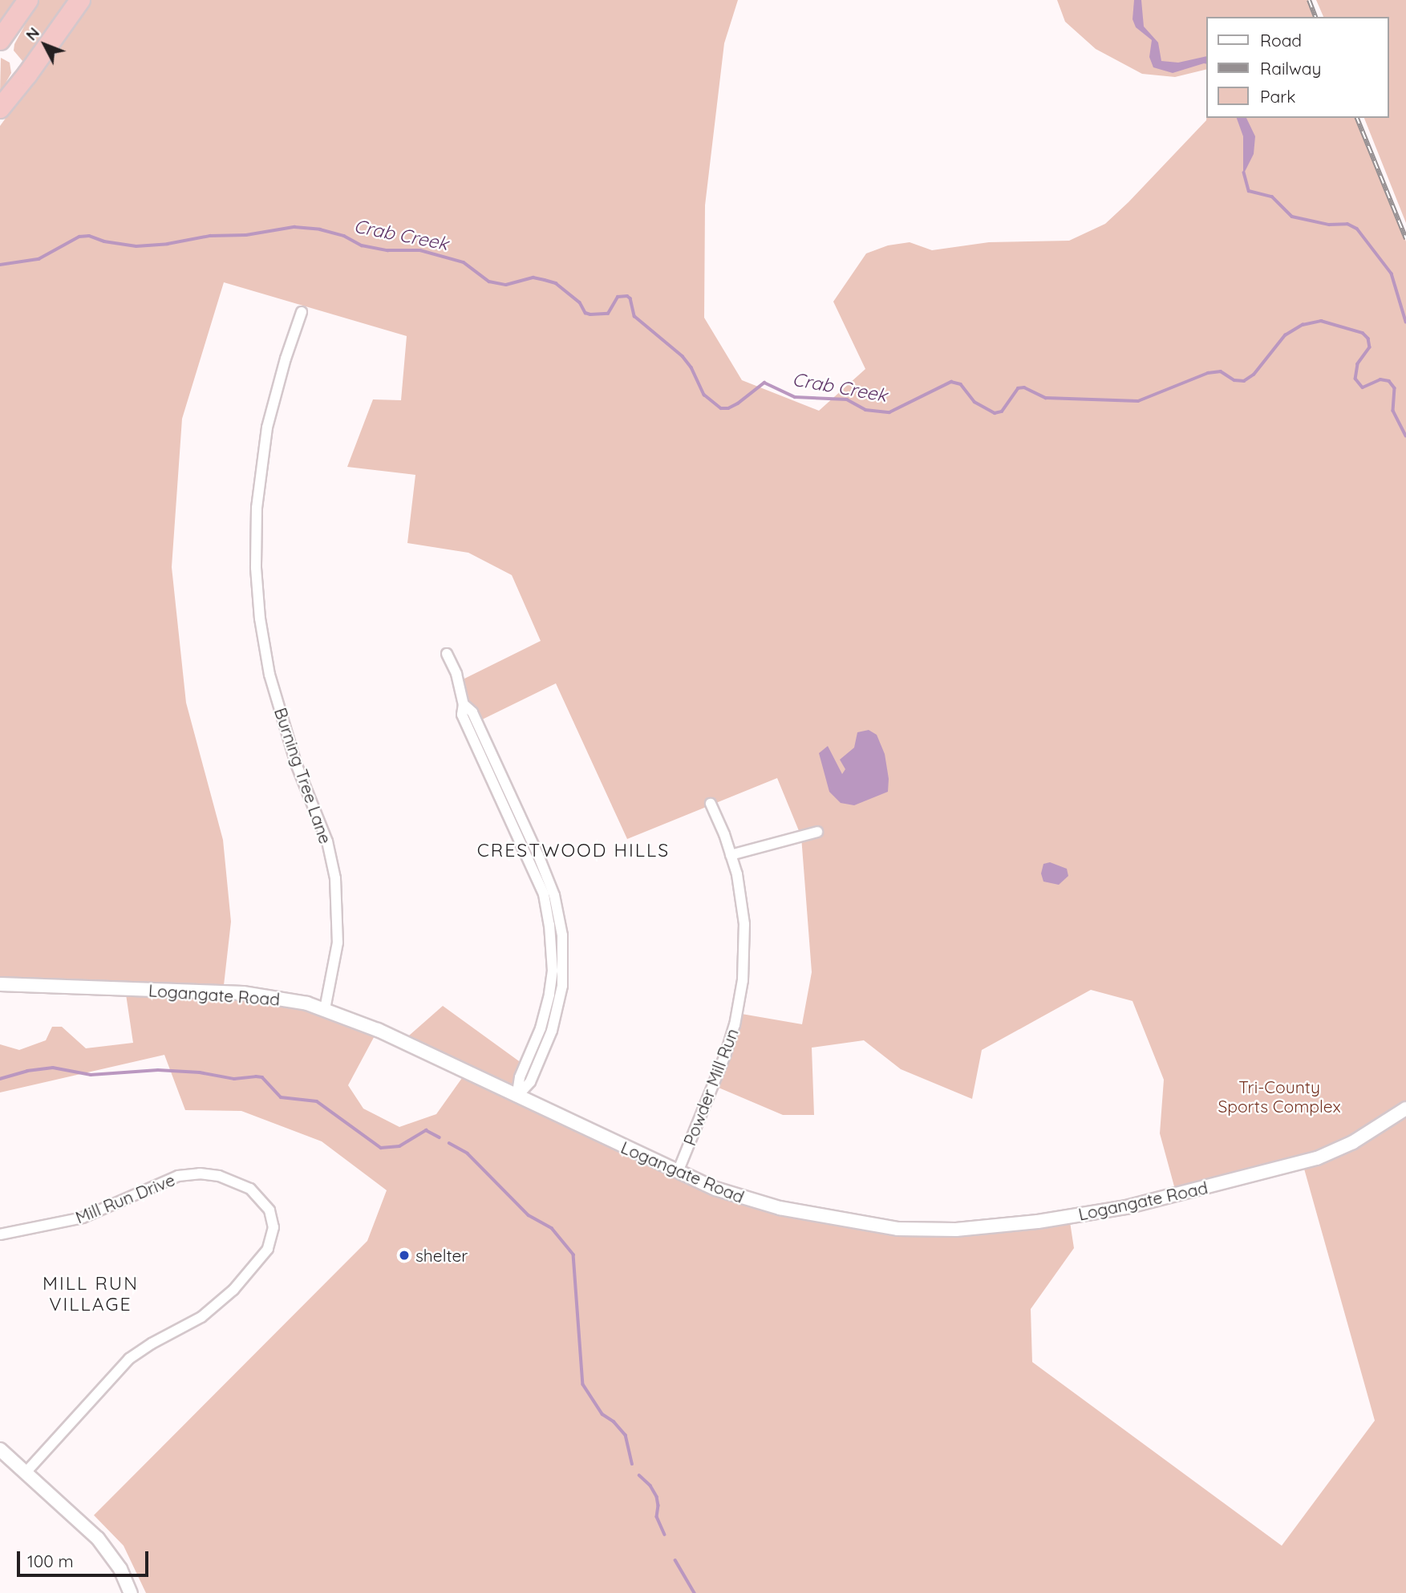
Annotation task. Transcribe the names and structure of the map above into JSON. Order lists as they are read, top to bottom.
{
  "streets": {
    "street": [
      "Burning Tree Lane",
      "Logangate Road",
      "Powder Mill Run",
      "Mill Run Drive"
    ]
  },
  "crossings": [
    ["Burning Tree Lane", "Logangate Road"],
    ["Logangate Road", "Powder Mill Run"]
  ],
  "districts": ["CRESTWOOD HILLS", "MILL RUN VILLAGE"],
  "water": ["Crab Creek"],
  "parks": ["Tri-County Sports Complex"],
  "places": ["shelter"],
  "legend": ["Road", "Railway", "Park"],
  "scale_bar": "100 m",
  "north": "top left"
}
